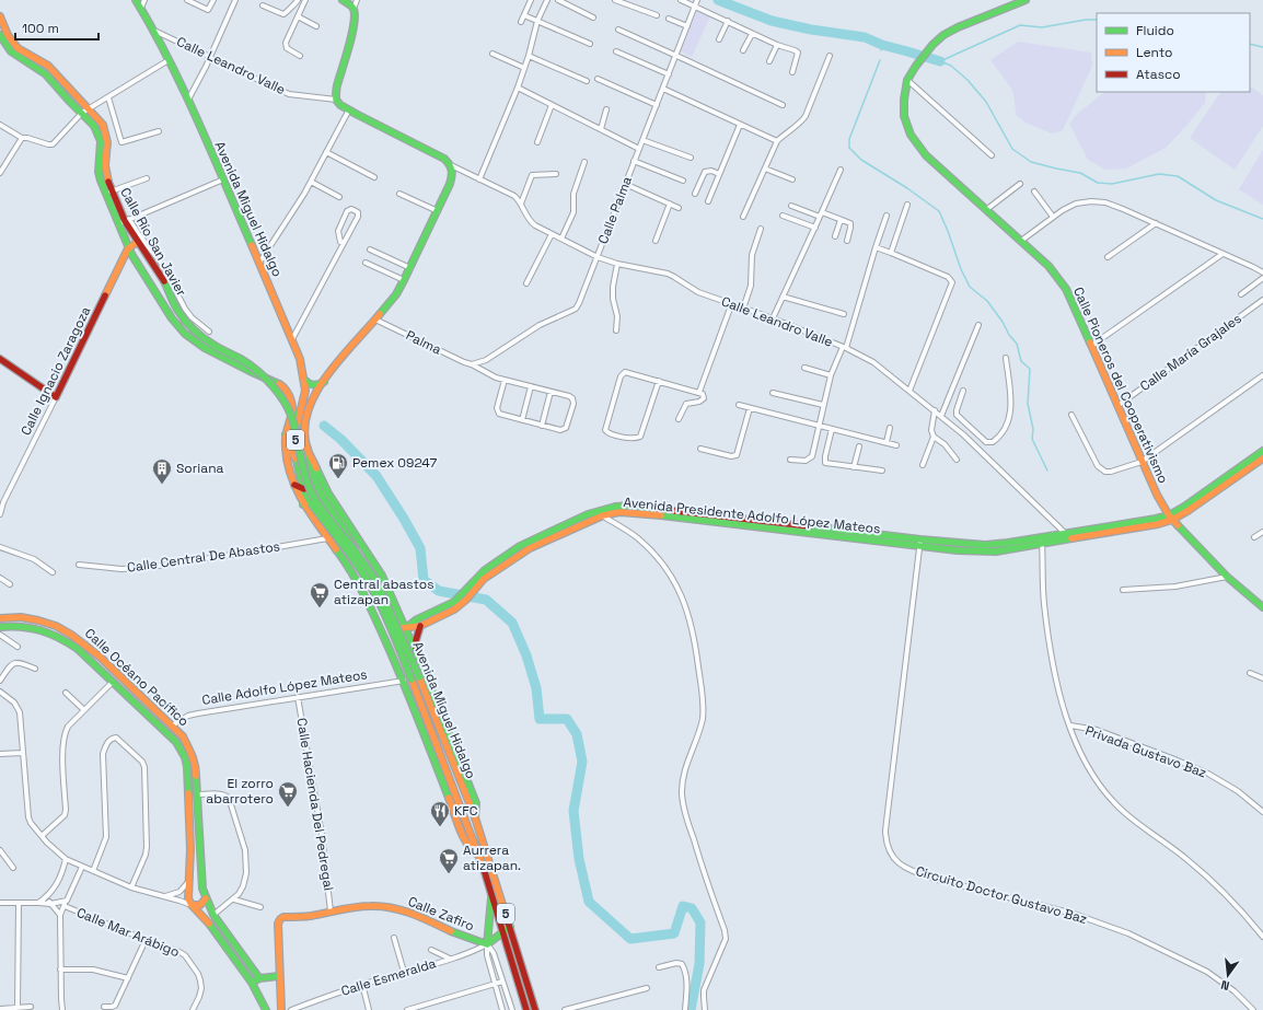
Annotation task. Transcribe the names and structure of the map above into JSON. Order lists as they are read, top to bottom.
{
  "streets": {
    "main road": [
      "Avenida Miguel Hidalgo",
      "Calle Río San Javier",
      "Calle Ignacio Zaragoza",
      "Calle Pioneros del Cooperativismo",
      "5",
      "Avenida Presidente Adolfo López Mateos",
      "Calle Océano Pacífico",
      "Calle Zafiro"
    ],
    "street": [
      "Calle Leandro Valle",
      "Calle Palma",
      "Palma",
      "Calle María Grajales",
      "Calle Central De Abastos",
      "Calle Adolfo López Mateos",
      "Privada Gustavo Baz",
      "Calle Hacienda Del Pedregal",
      "Circuito Doctor Gustavo Baz",
      "Calle Mar Arábigo",
      "Calle Esmeralda"
    ]
  },
  "crossings": [
    ["Calle Leandro Valle", "Avenida Miguel Hidalgo"],
    ["Calle Leandro Valle", "Calle Palma"],
    ["Calle Leandro Valle", "Avenida Presidente Adolfo López Mateos"],
    ["Avenida Miguel Hidalgo", "Calle Río San Javier"],
    ["Avenida Miguel Hidalgo", "Calle Zafiro"],
    ["Calle Palma", "Palma"],
    ["Calle Río San Javier", "Calle Ignacio Zaragoza"],
    ["Calle Río San Javier", "Calle Central De Abastos"],
    ["Calle Río San Javier", "Calle Adolfo López Mateos"],
    ["Calle María Grajales", "Calle Pioneros del Cooperativismo"],
    ["Calle Pioneros del Cooperativismo", "Avenida Presidente Adolfo López Mateos"],
    ["Avenida Presidente Adolfo López Mateos", "Circuito Doctor Gustavo Baz"],
    ["Calle Océano Pacífico", "Calle Adolfo López Mateos"],
    ["Calle Adolfo López Mateos", "Calle Hacienda Del Pedregal"],
    ["Calle Hacienda Del Pedregal", "Calle Zafiro"],
    ["Calle Zafiro", "Calle Esmeralda"]
  ],
  "places": {
    "fuel station": ["Pemex 09247"],
    "building": ["Soriana"],
    "supermarket": ["Central abastos atizapan", "El zorro abarrotero", "Aurrera atizapan."],
    "restaurant": ["KFC"]
  },
  "legend": ["Fluido", "Lento", "Atasco"],
  "scale_bar": "100 m",
  "north": "bottom"
}
